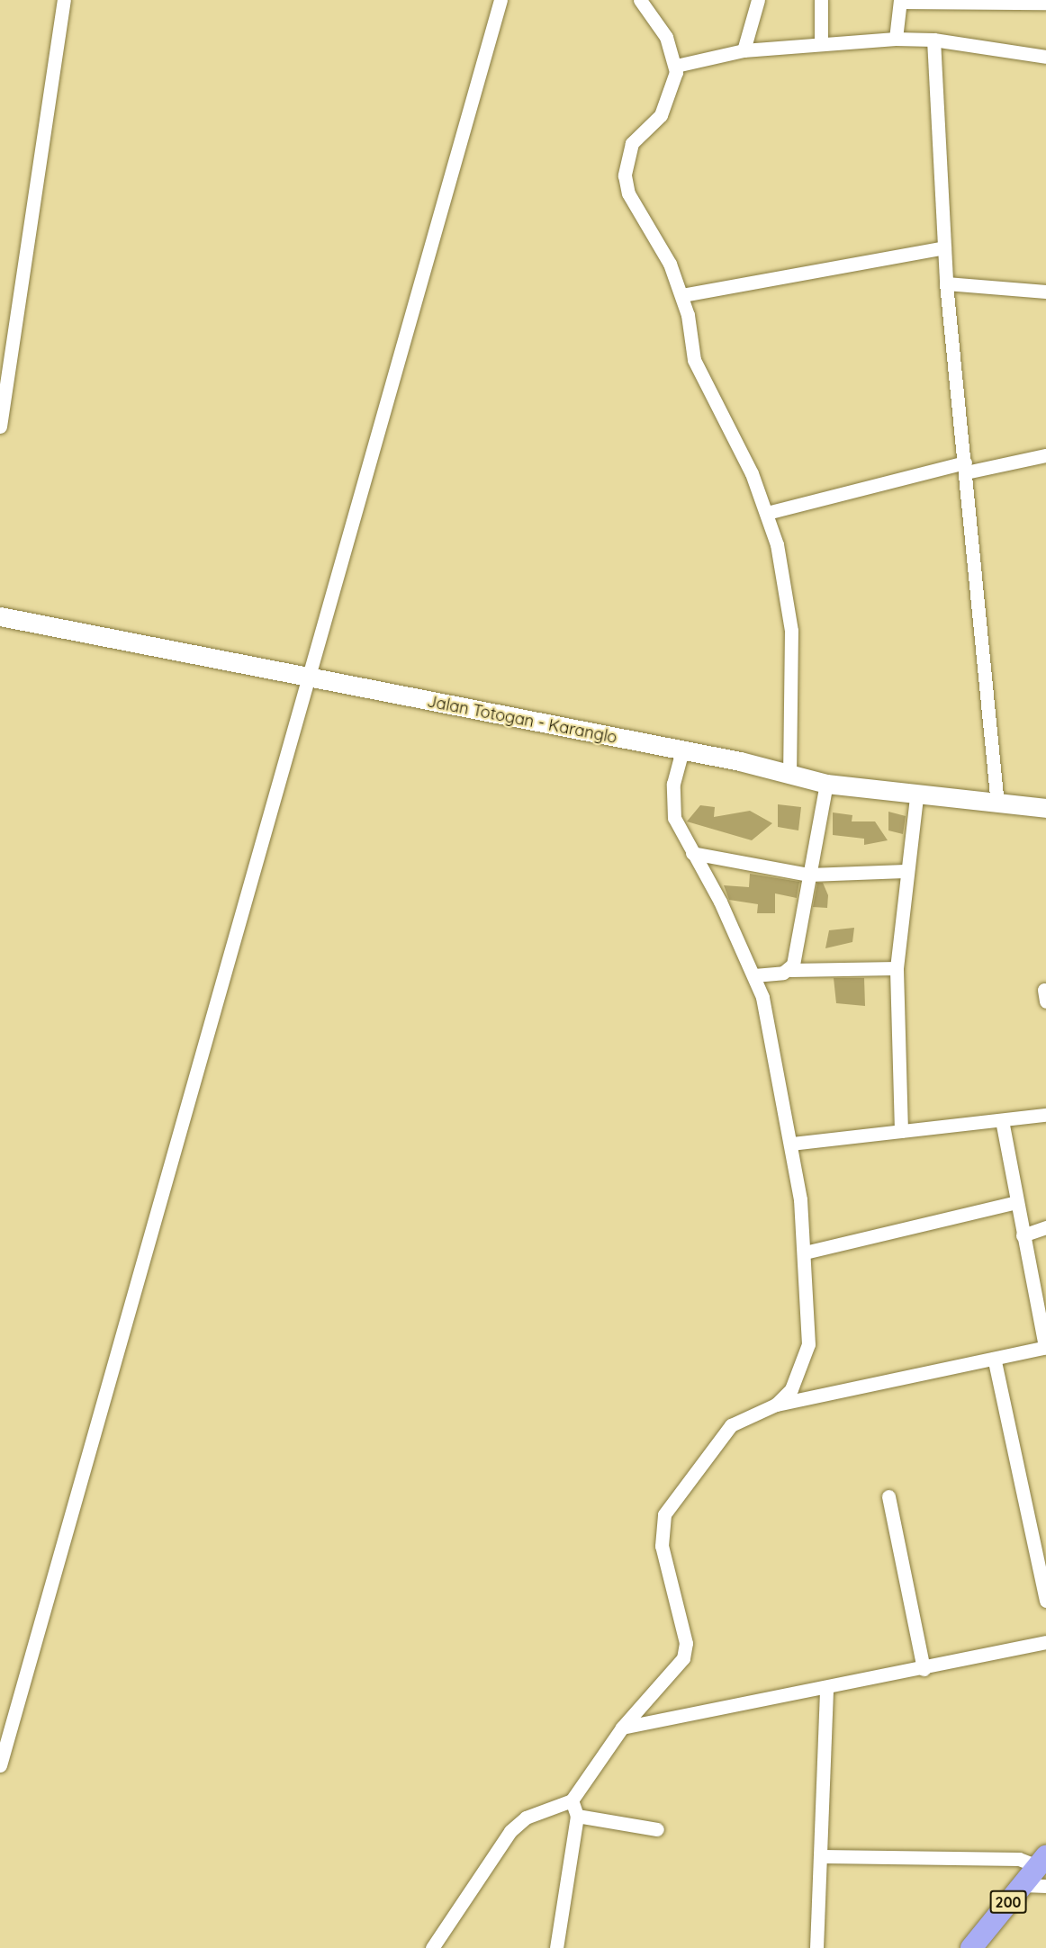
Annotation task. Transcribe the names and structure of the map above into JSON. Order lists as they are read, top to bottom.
{
  "streets": {
    "main road": ["Jalan Totogan - Karanglo", "200"]
  }
}
